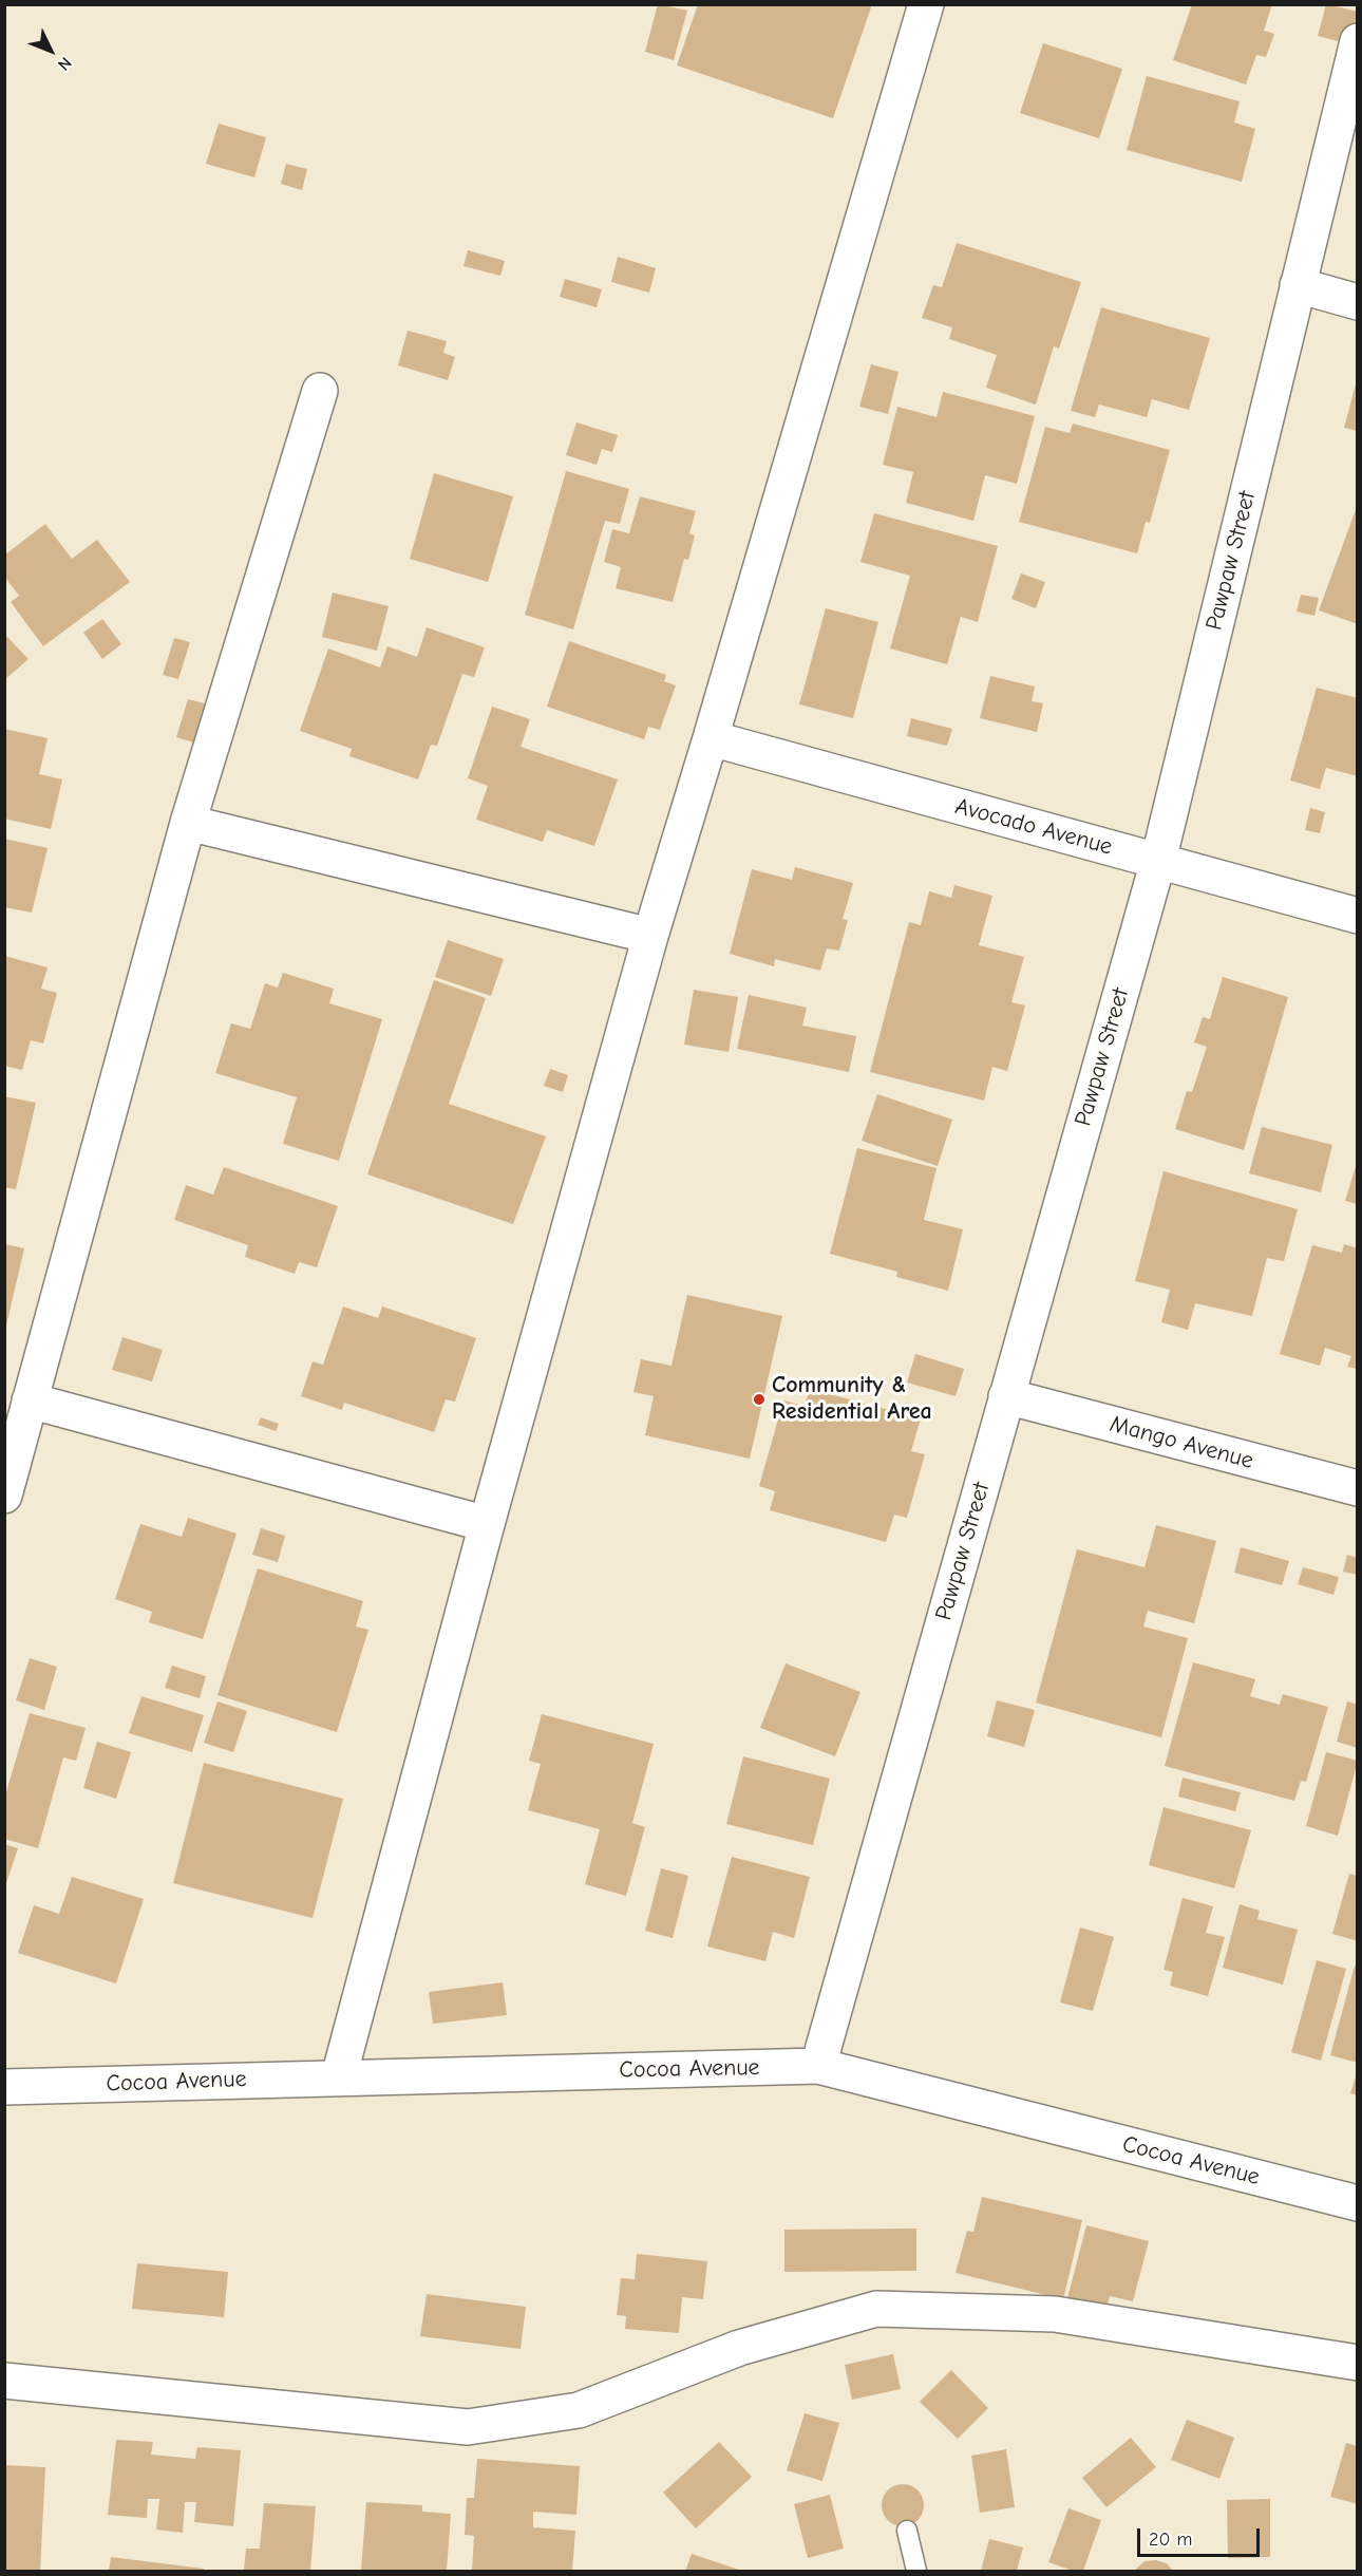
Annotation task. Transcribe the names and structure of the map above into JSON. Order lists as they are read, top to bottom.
{
  "streets": {
    "street": [
      "Pawpaw Street",
      "Avocado Avenue",
      "Mango Avenue",
      "Cocoa Avenue"
    ]
  },
  "crossings": [
    ["Pawpaw Street", "Avocado Avenue"],
    ["Pawpaw Street", "Mango Avenue"],
    ["Pawpaw Street", "Cocoa Avenue"]
  ],
  "places": ["Community & Residential Area"],
  "scale_bar": "20 m",
  "north": "bottom right"
}
